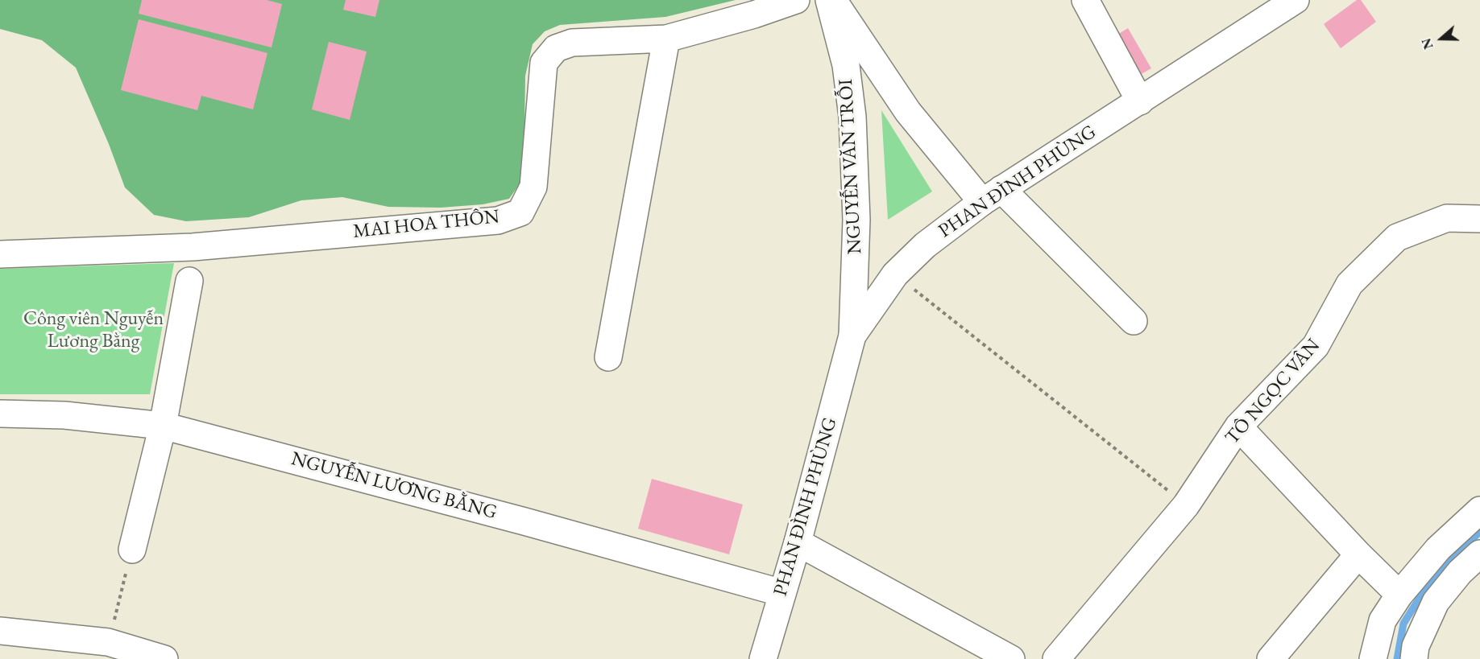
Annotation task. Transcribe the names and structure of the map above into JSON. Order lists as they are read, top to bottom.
{
  "streets": {
    "street": [
      "NGUYỄN VĂN TRỖI",
      "PHAN ĐÌNH PHÙNG",
      "MAI HOA THÔN",
      "TÔ NGỌC VÂN",
      "NGUYỄN LƯƠNG BẰNG"
    ]
  },
  "crossings": [
    ["NGUYỄN VĂN TRỖI", "PHAN ĐÌNH PHÙNG"],
    ["PHAN ĐÌNH PHÙNG", "NGUYỄN LƯƠNG BẰNG"]
  ],
  "parks": ["Công viên Nguyễn Lương Bằng"],
  "north": "left"
}
